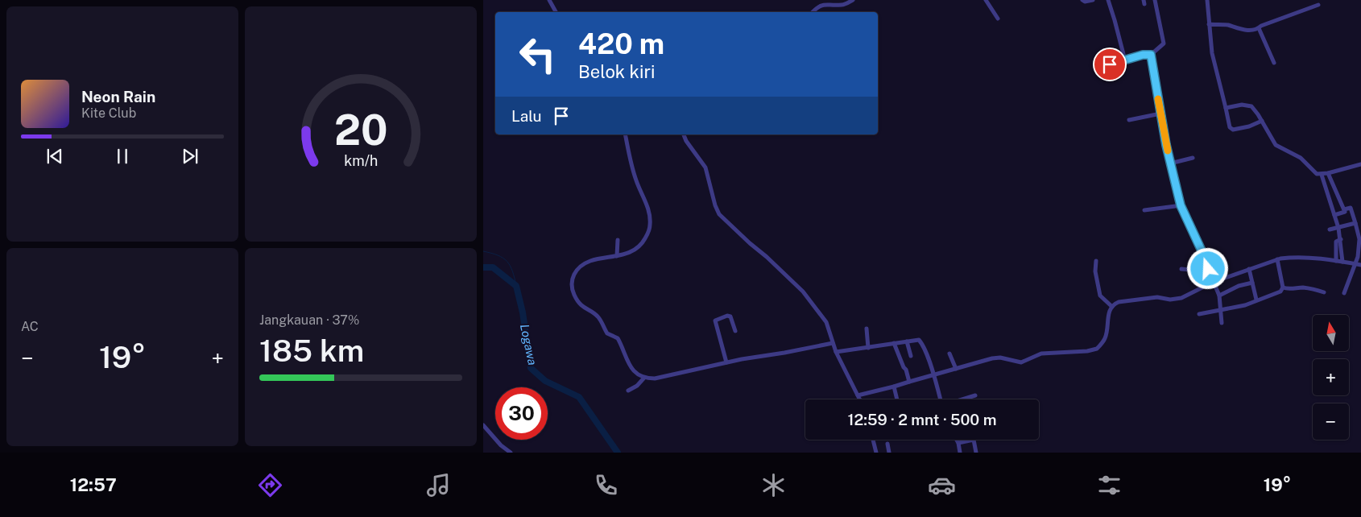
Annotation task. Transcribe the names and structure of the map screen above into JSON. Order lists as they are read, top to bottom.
{
  "water": ["Logawa"],
  "north": "top",
  "page": {
    "turn": ["420 m", "Belok kiri"],
    "song": ["Neon Rain", "Kite Club"],
    "then": "Lalu",
    "tile": [
      "AC",
      ["Jangkauan · 37%", "185 km"]
    ],
    "map_buttons": ["+", "−"],
    "heat": ["−", "19°", "+"],
    "limit": "30",
    "trip": "12:59 · 2 mnt · 500 m",
    "tabs": ["12:57", "19°"],
    "gauge": ["20", "km/h"]
  }
}
